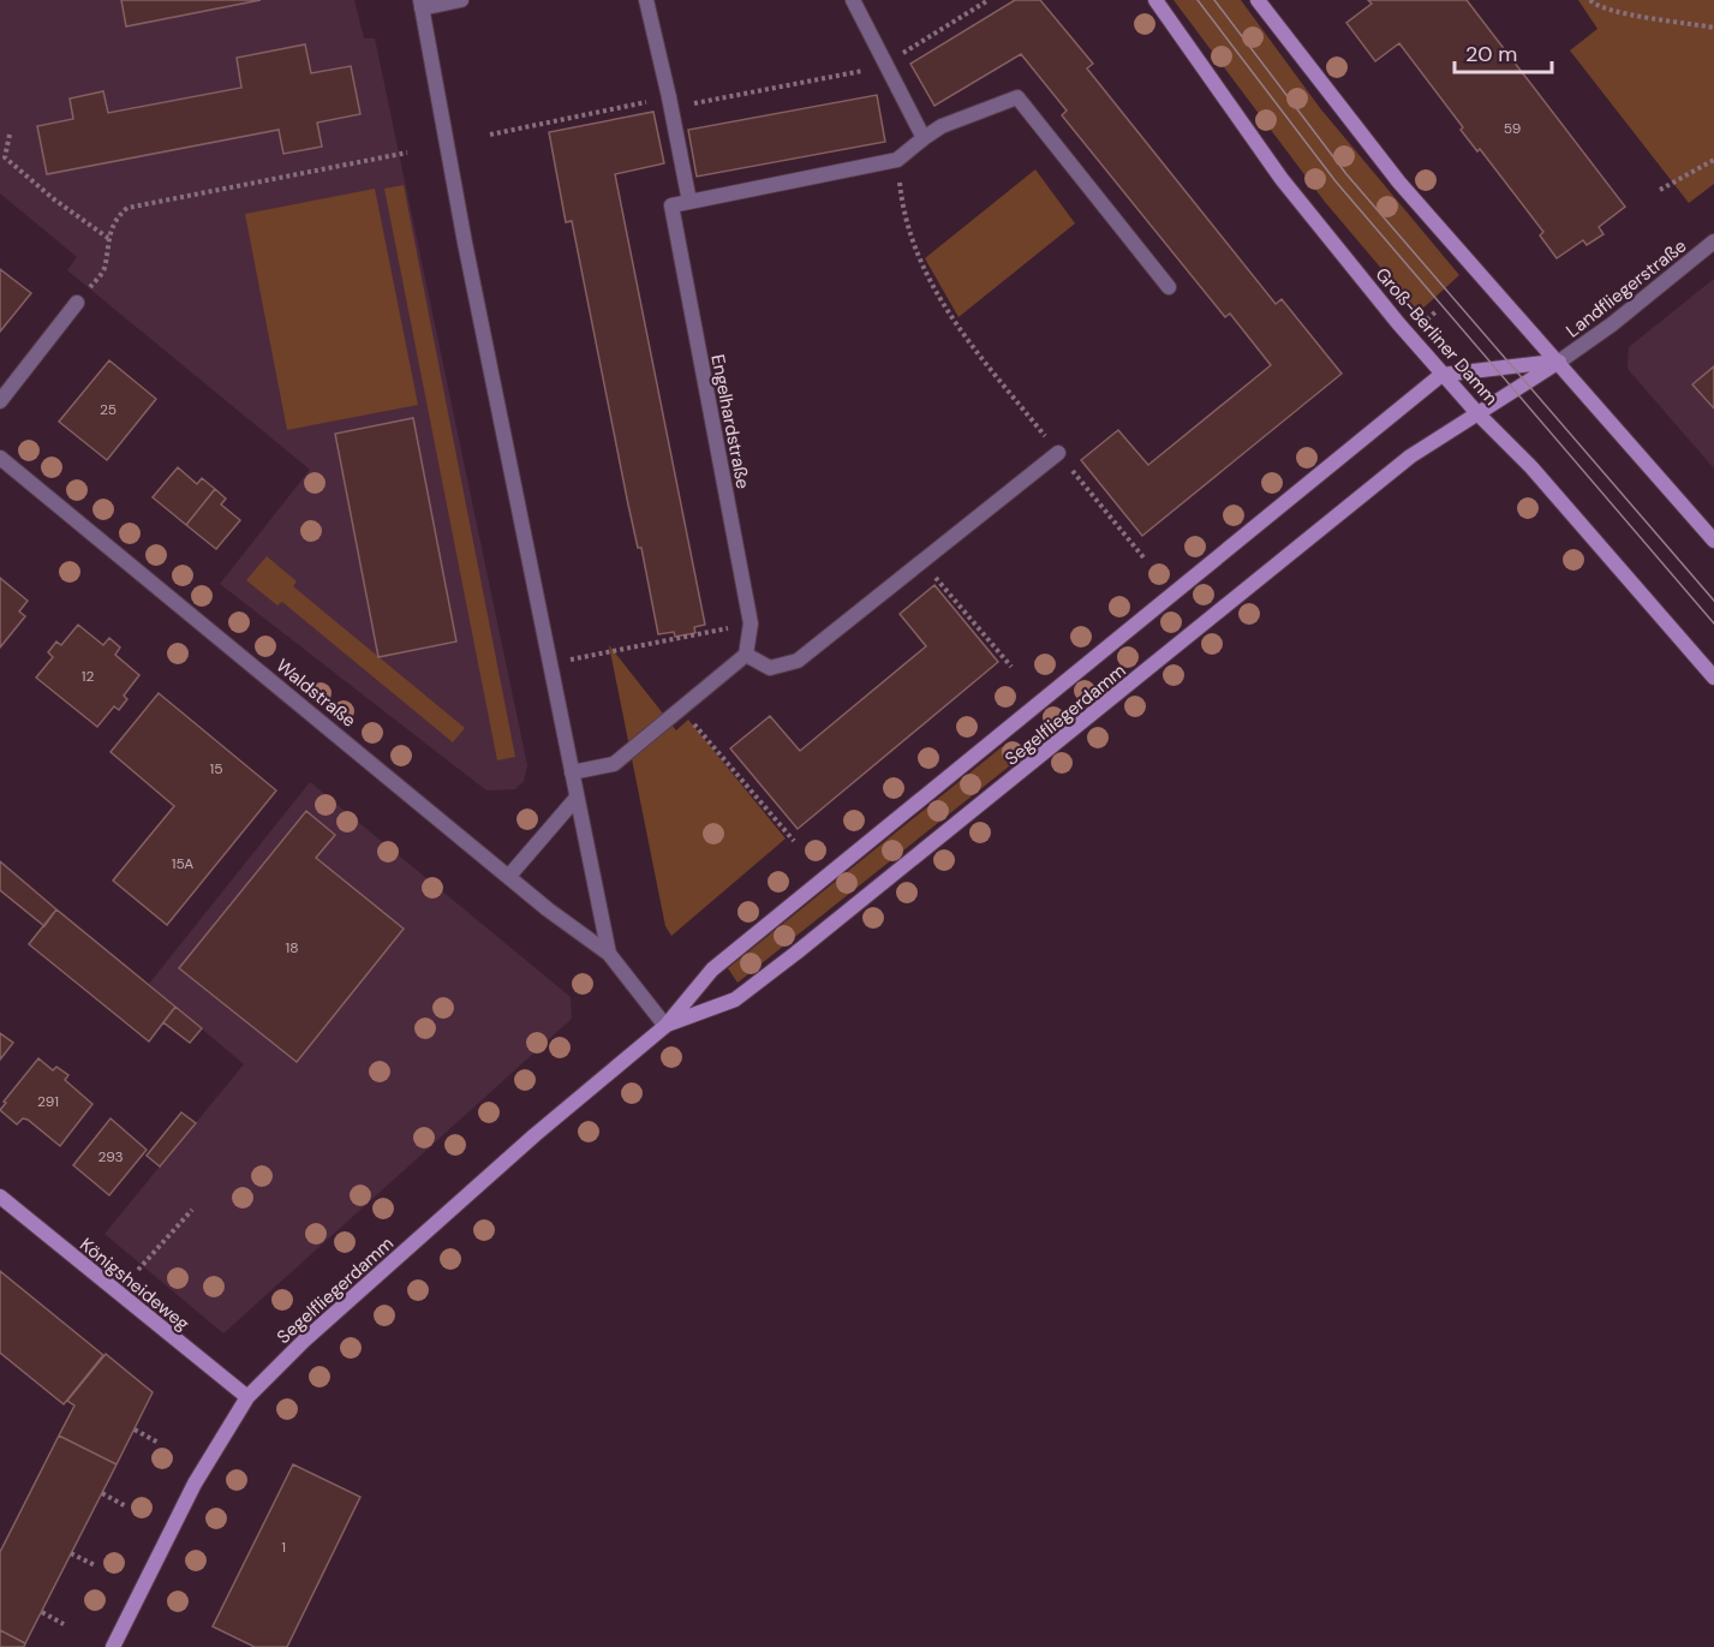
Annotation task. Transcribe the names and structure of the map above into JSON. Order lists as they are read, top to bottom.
{
  "streets": {
    "main road": ["Groß-Berliner Damm", "Segelfliegerdamm", "Königsheideweg"],
    "street": ["Landfliegerstraße", "Engelhardstraße", "Waldstraße"]
  },
  "crossings": [
    ["Landfliegerstraße", "Segelfliegerdamm"],
    ["Groß-Berliner Damm", "Segelfliegerdamm"],
    ["Segelfliegerdamm", "Königsheideweg"]
  ],
  "house_numbers": [
    "59",
    "25",
    "12",
    "15",
    "15A",
    "18",
    "291",
    "293",
    "1"
  ],
  "scale_bar": "20 m"
}
